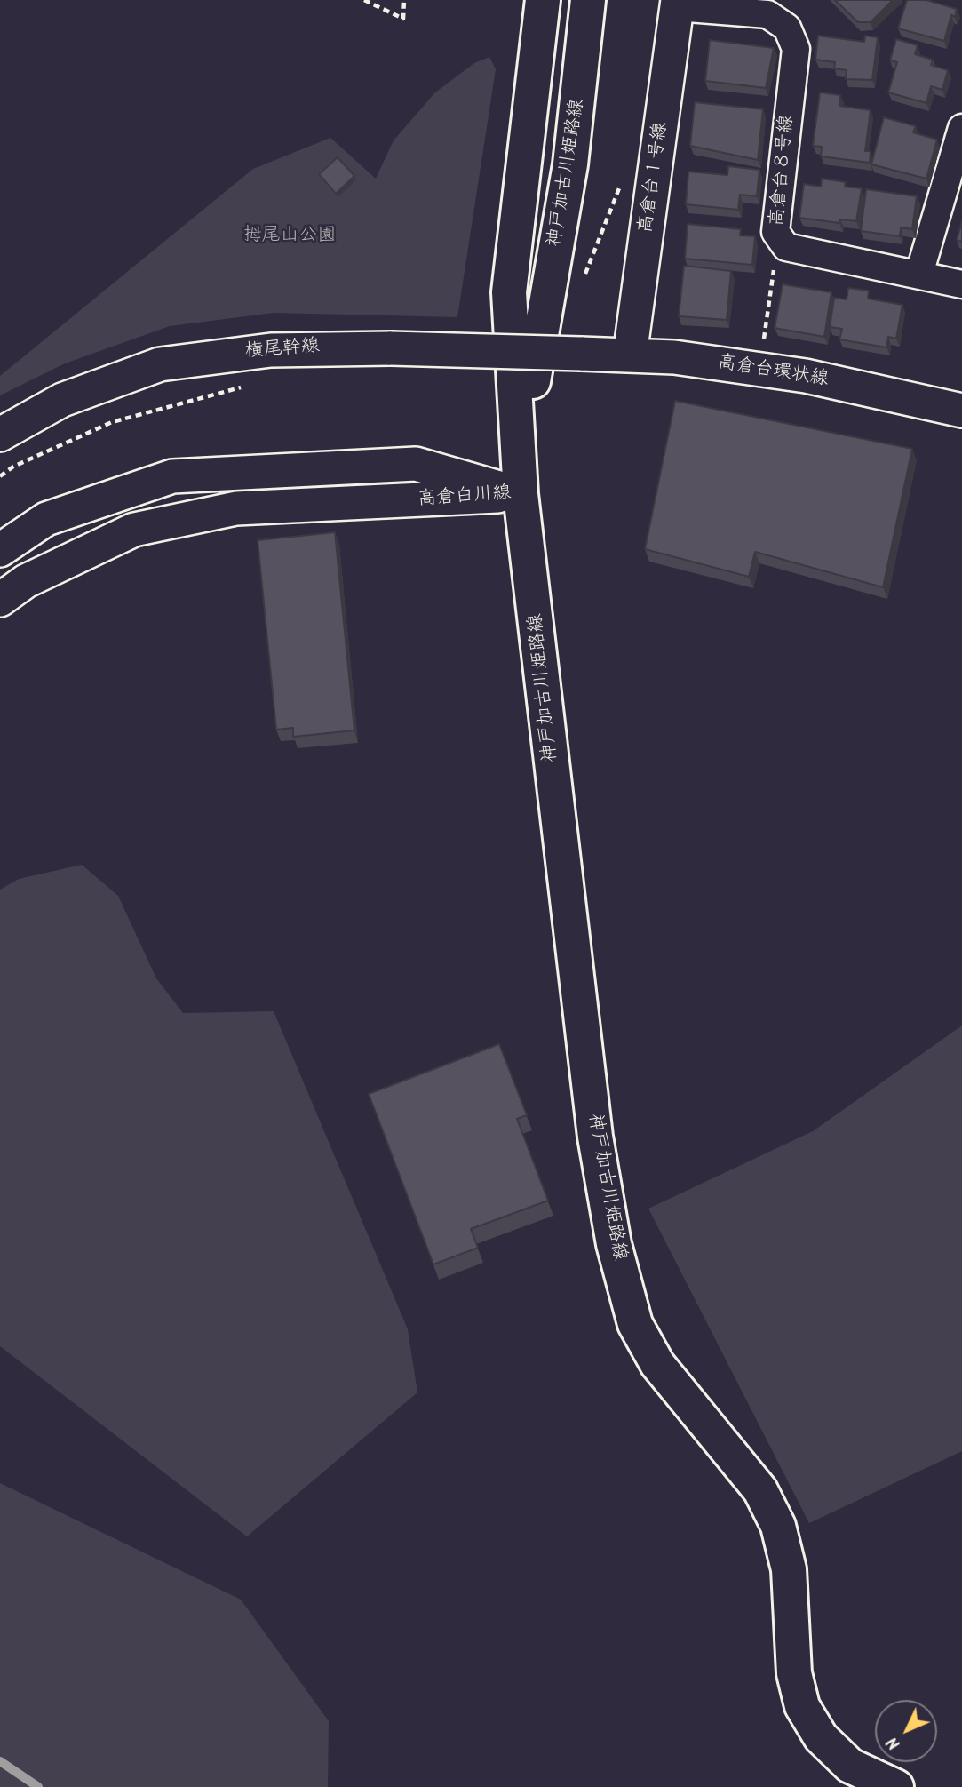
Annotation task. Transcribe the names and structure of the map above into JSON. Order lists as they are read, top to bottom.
{
  "streets": {
    "main road": ["神戸加古川姫路線"],
    "street": [
      "高倉台８号線",
      "高倉台１号線",
      "横尾幹線",
      "高倉台環状線",
      "高倉白川線"
    ]
  },
  "crossings": [
    ["高倉台８号線", "高倉台１号線"],
    ["神戸加古川姫路線", "高倉白川線"],
    ["高倉台１号線", "高倉台環状線"],
    ["横尾幹線", "高倉台環状線"]
  ],
  "parks": ["拇尾山公園"],
  "north": "bottom left"
}
